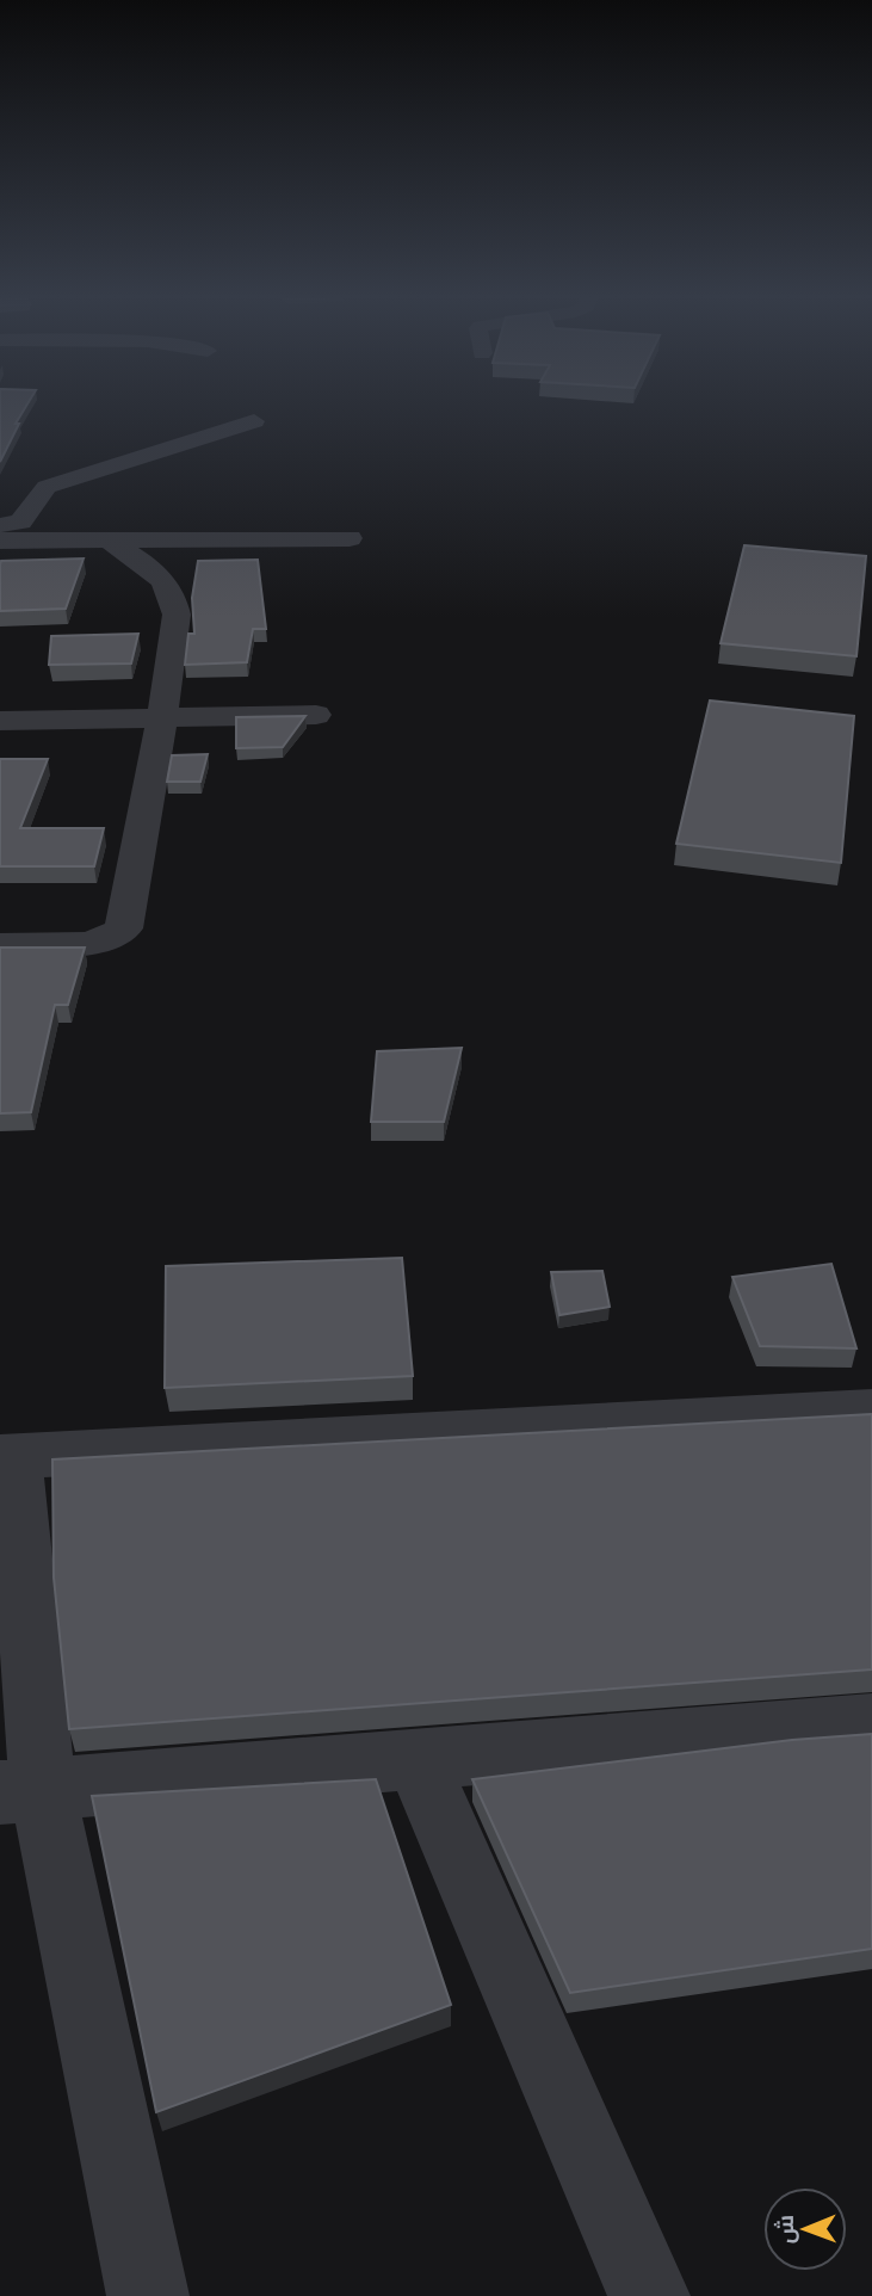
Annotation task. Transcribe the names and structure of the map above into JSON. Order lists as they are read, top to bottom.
{
  "north": "left"
}
